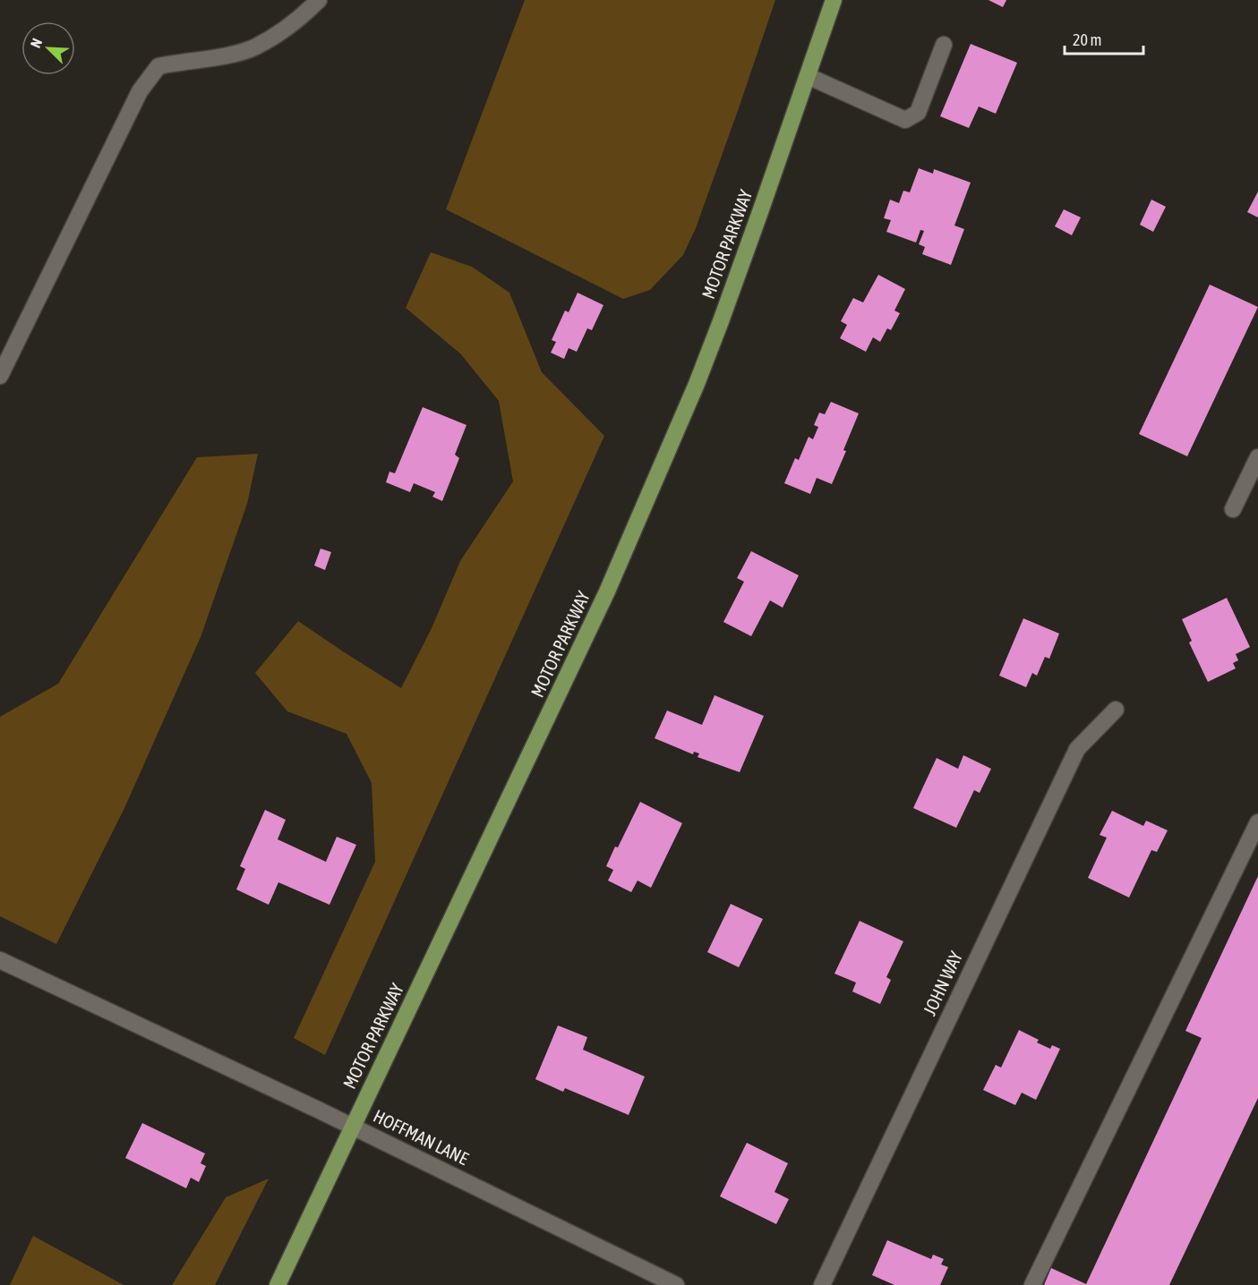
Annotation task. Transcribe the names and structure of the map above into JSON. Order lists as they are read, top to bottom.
{
  "streets": {
    "main road": ["MOTOR PARKWAY"],
    "street": ["JOHN WAY", "HOFFMAN LANE"]
  },
  "crossings": [
    ["MOTOR PARKWAY", "HOFFMAN LANE"]
  ],
  "scale_bar": "20 m",
  "north": "top left"
}
